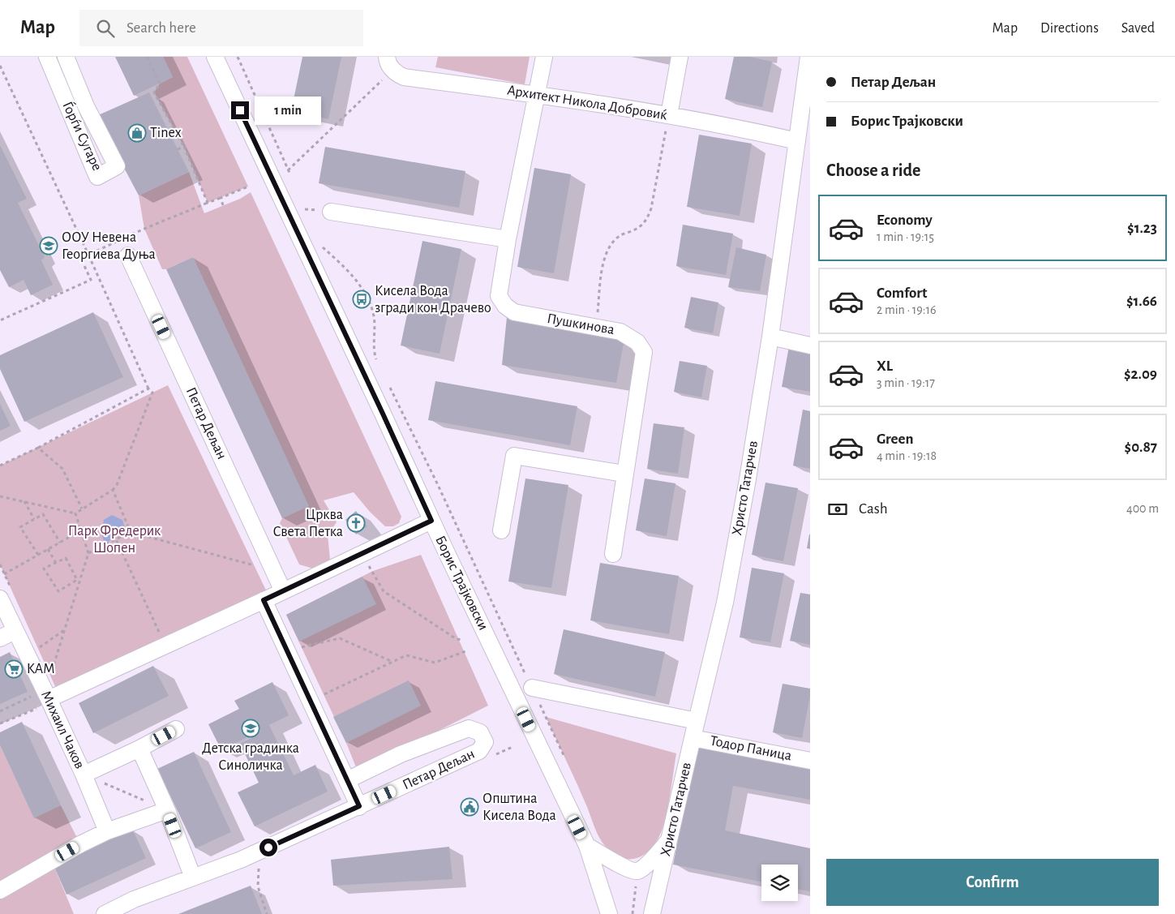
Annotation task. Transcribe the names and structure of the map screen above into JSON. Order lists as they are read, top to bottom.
{
  "streets": {
    "street": [
      "Архитект Никола Добровиќ",
      "Ѓорѓи Сугаре",
      "Пушкинова",
      "Петар Дељан",
      "Христо Татарчев",
      "Борис Трајковски",
      "Михаил Чаков",
      "Тодор Паница"
    ]
  },
  "crossings": [
    ["Архитект Никола Добровиќ", "Пушкинова"],
    ["Архитект Никола Добровиќ", "Христо Татарчев"],
    ["Христо Татарчев", "Тодор Паница"]
  ],
  "parks": ["Парк Фредерик Шопен"],
  "places": {
    "shop": ["Tinex"],
    "school or university": ["ООУ Невена Георгиева Дуња", "Детска градинка Синоличка"],
    "bus stop": ["Кисела Вода згради кон Драчево"],
    "church": ["Црква Света Петка"],
    "supermarket": ["KAM"],
    "public building": ["Општина Кисела Вода"]
  },
  "page": {
    "header": "Map",
    "search": "Search here",
    "nav": ["Map", "Directions", "Saved"],
    "banner": ["Петар Дељан", "Борис Трајковски"],
    "bubble": "1 min",
    "heading": "Choose a ride",
    "list": [
      {
        "name": "Economy",
        "note": "1 min · 19:15",
        "value": "$1.23"
      },
      {
        "name": "Comfort",
        "note": "2 min · 19:16",
        "value": "$1.66"
      },
      {
        "name": "XL",
        "note": "3 min · 19:17",
        "value": "$2.09"
      },
      {
        "name": "Green",
        "note": "4 min · 19:18",
        "value": "$0.87"
      }
    ],
    "pay": ["Cash", "400 m"],
    "buttons": "Confirm"
  }
}
